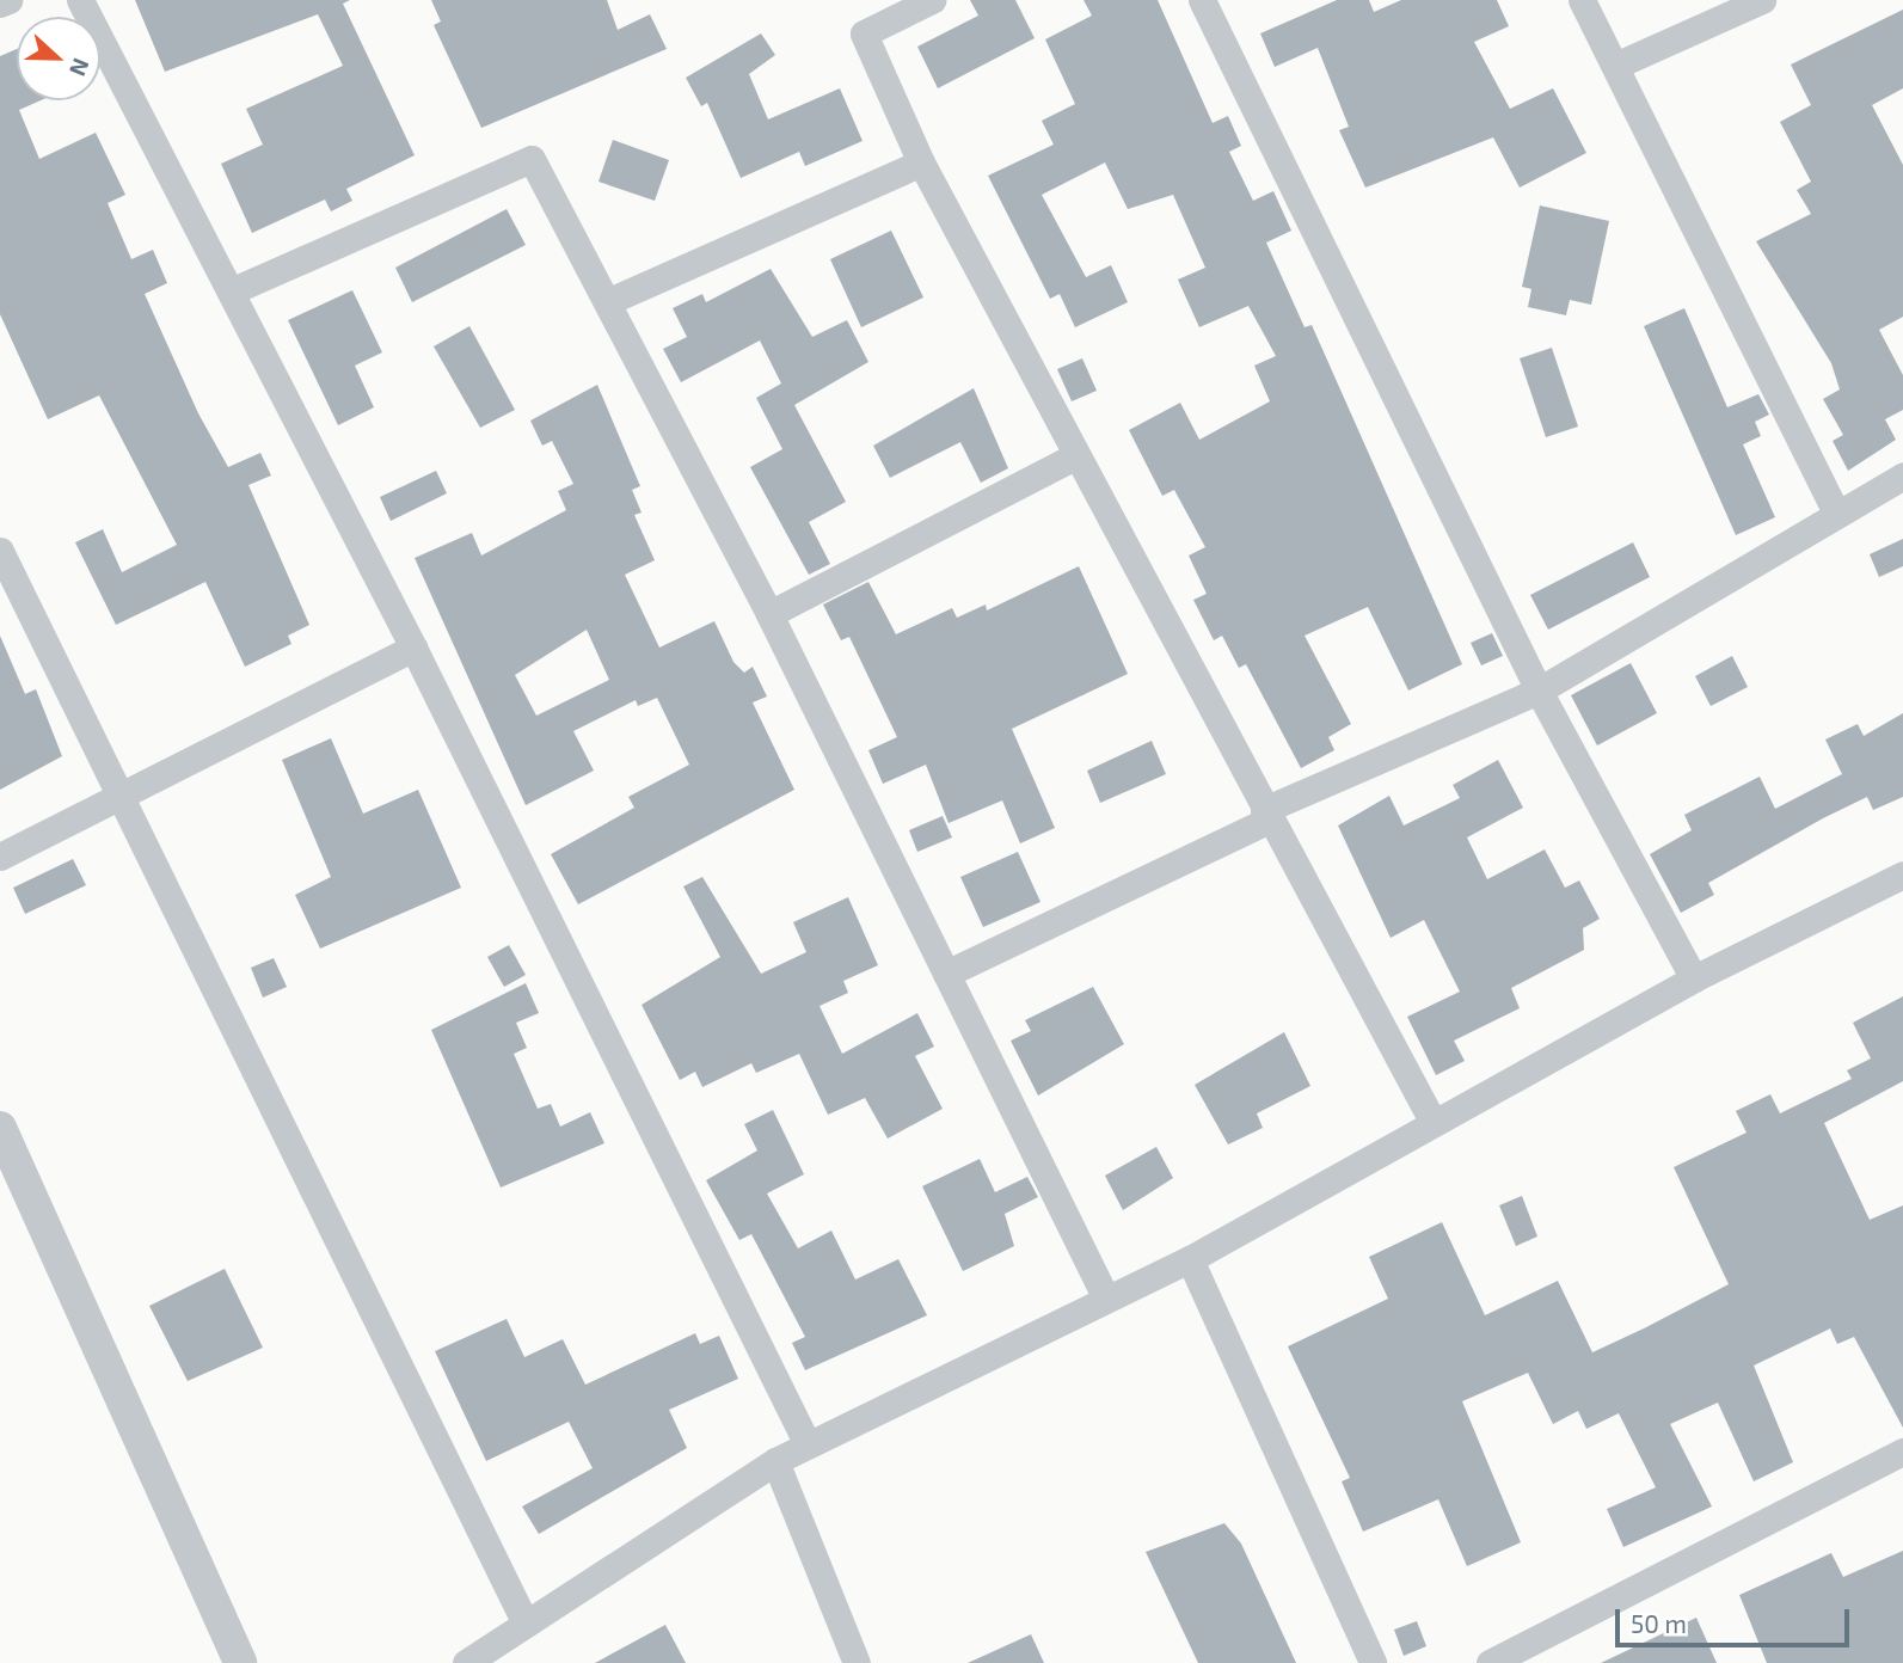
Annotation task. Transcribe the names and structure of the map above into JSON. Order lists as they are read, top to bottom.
{
  "scale_bar": "50 m",
  "north": "right"
}
